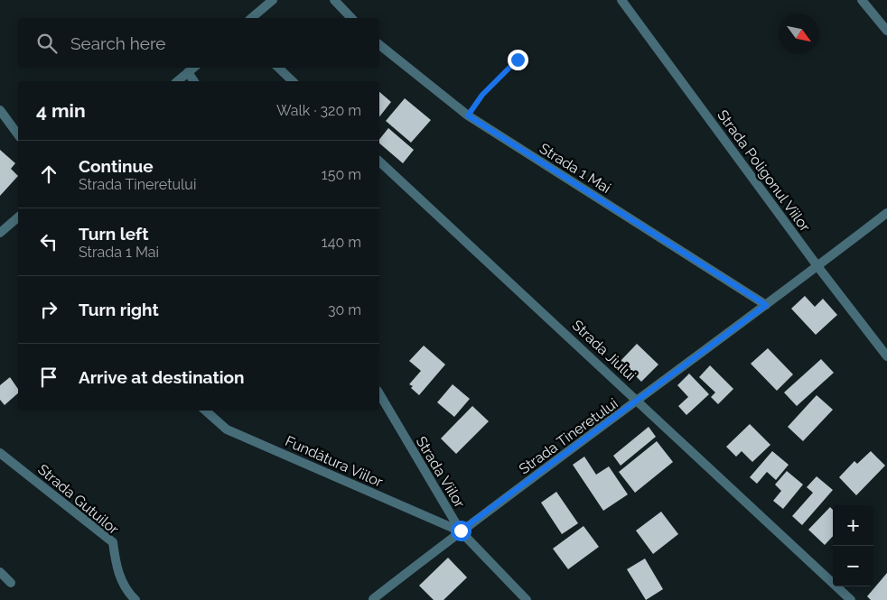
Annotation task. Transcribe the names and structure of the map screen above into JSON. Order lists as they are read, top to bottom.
{
  "streets": {
    "street": [
      "Strada 1 Mai",
      "Strada Poligonul Viilor",
      "Strada Jiului",
      "Strada Tineretului",
      "Fundătura Viilor",
      "Strada Viilor",
      "Strada Gutuilor"
    ]
  },
  "crossings": [
    ["Strada 1 Mai", "Strada Tineretului"],
    ["Strada Poligonul Viilor", "Strada Tineretului"],
    ["Strada Jiului", "Strada Tineretului"],
    ["Strada Tineretului", "Fundătura Viilor"],
    ["Strada Tineretului", "Strada Viilor"],
    ["Fundătura Viilor", "Strada Viilor"]
  ],
  "north": "bottom right",
  "page": {
    "search": "Search here",
    "heading": ["4 min", "Walk · 320 m"],
    "list": [
      ["Continue", "Strada Tineretului", "150 m"],
      ["Turn left", "Strada 1 Mai", "140 m"],
      ["Turn right", "30 m"],
      "Arrive at destination"
    ],
    "map_buttons": ["+", "−"]
  }
}
